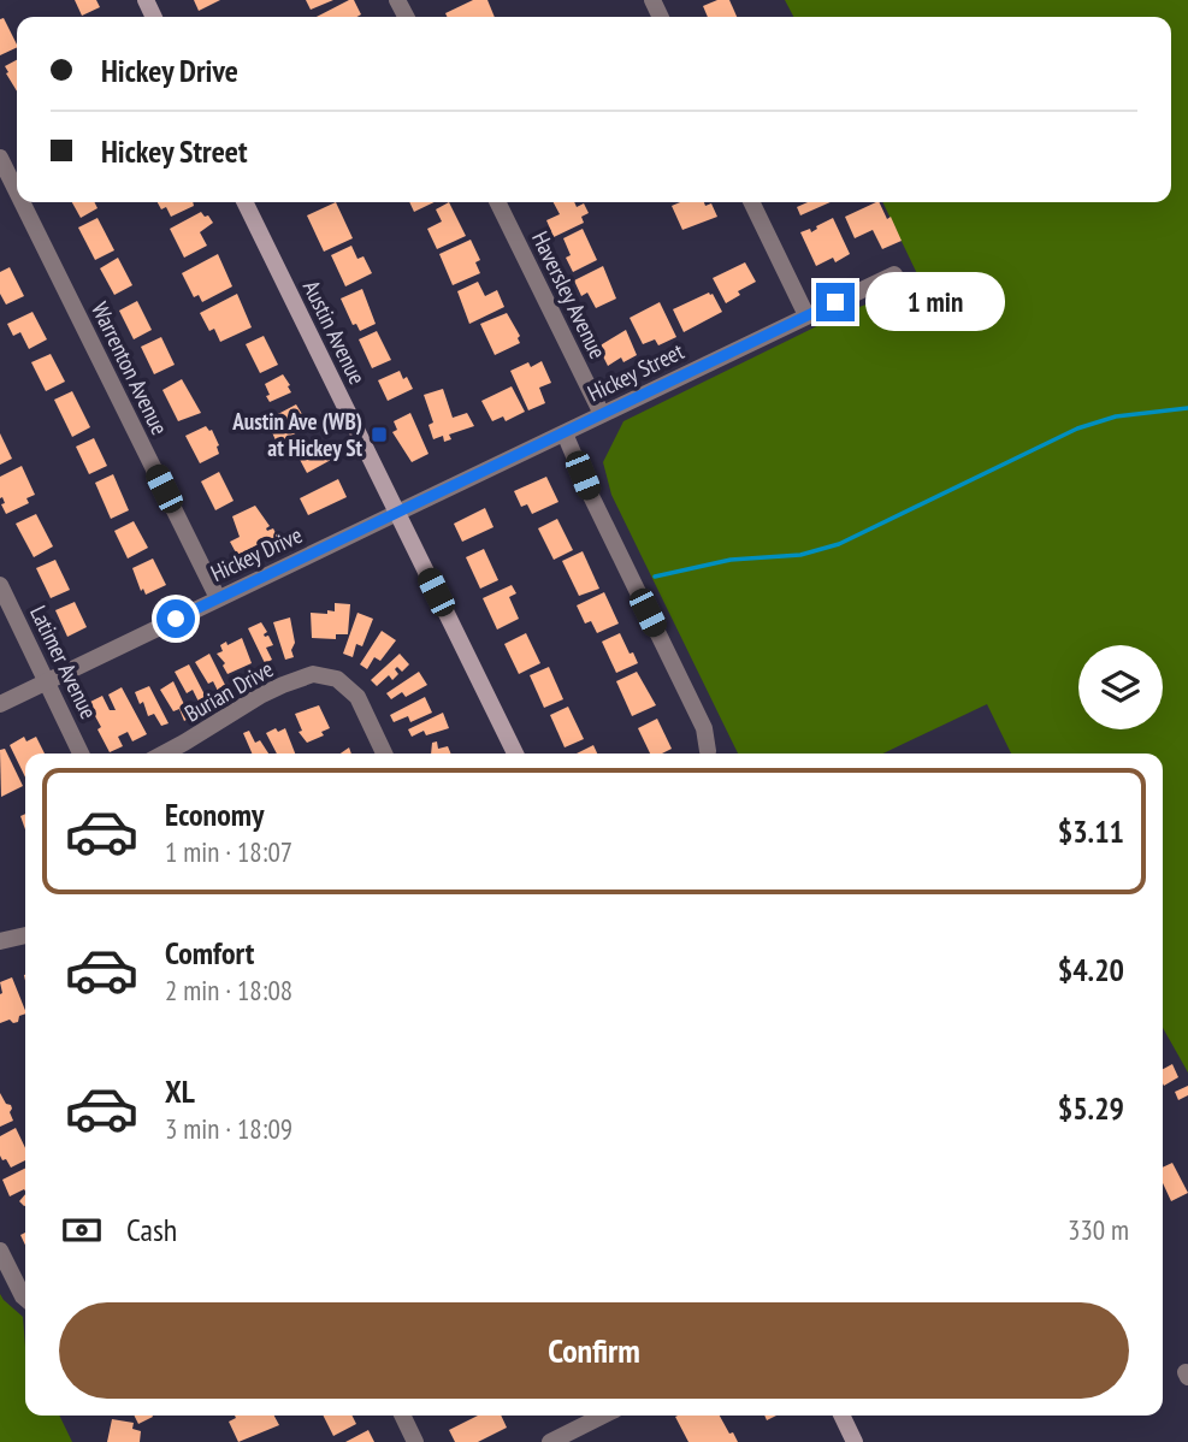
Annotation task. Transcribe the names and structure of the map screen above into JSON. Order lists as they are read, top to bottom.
{
  "streets": {
    "main road": ["Austin Avenue"],
    "street": [
      "Haversley Avenue",
      "Warrenton Avenue",
      "Hickey Street",
      "Hickey Drive",
      "Latimer Avenue",
      "Burian Drive"
    ]
  },
  "crossings": [
    ["Haversley Avenue", "Hickey Street"],
    ["Austin Avenue", "Hickey Street"],
    ["Austin Avenue", "Hickey Drive"],
    ["Warrenton Avenue", "Hickey Drive"],
    ["Hickey Street", "Hickey Drive"],
    ["Hickey Drive", "Latimer Avenue"]
  ],
  "places": {
    "transit": ["Austin Ave (WB) at Hickey St"]
  },
  "page": {
    "banner": ["Hickey Drive", "Hickey Street"],
    "bubble": "1 min",
    "list": [
      {
        "name": "Economy",
        "note": "1 min · 18:07",
        "value": "$3.11"
      },
      {
        "name": "Comfort",
        "note": "2 min · 18:08",
        "value": "$4.20"
      },
      {
        "name": "XL",
        "note": "3 min · 18:09",
        "value": "$5.29"
      }
    ],
    "pay": ["Cash", "330 m"],
    "buttons": "Confirm"
  }
}
